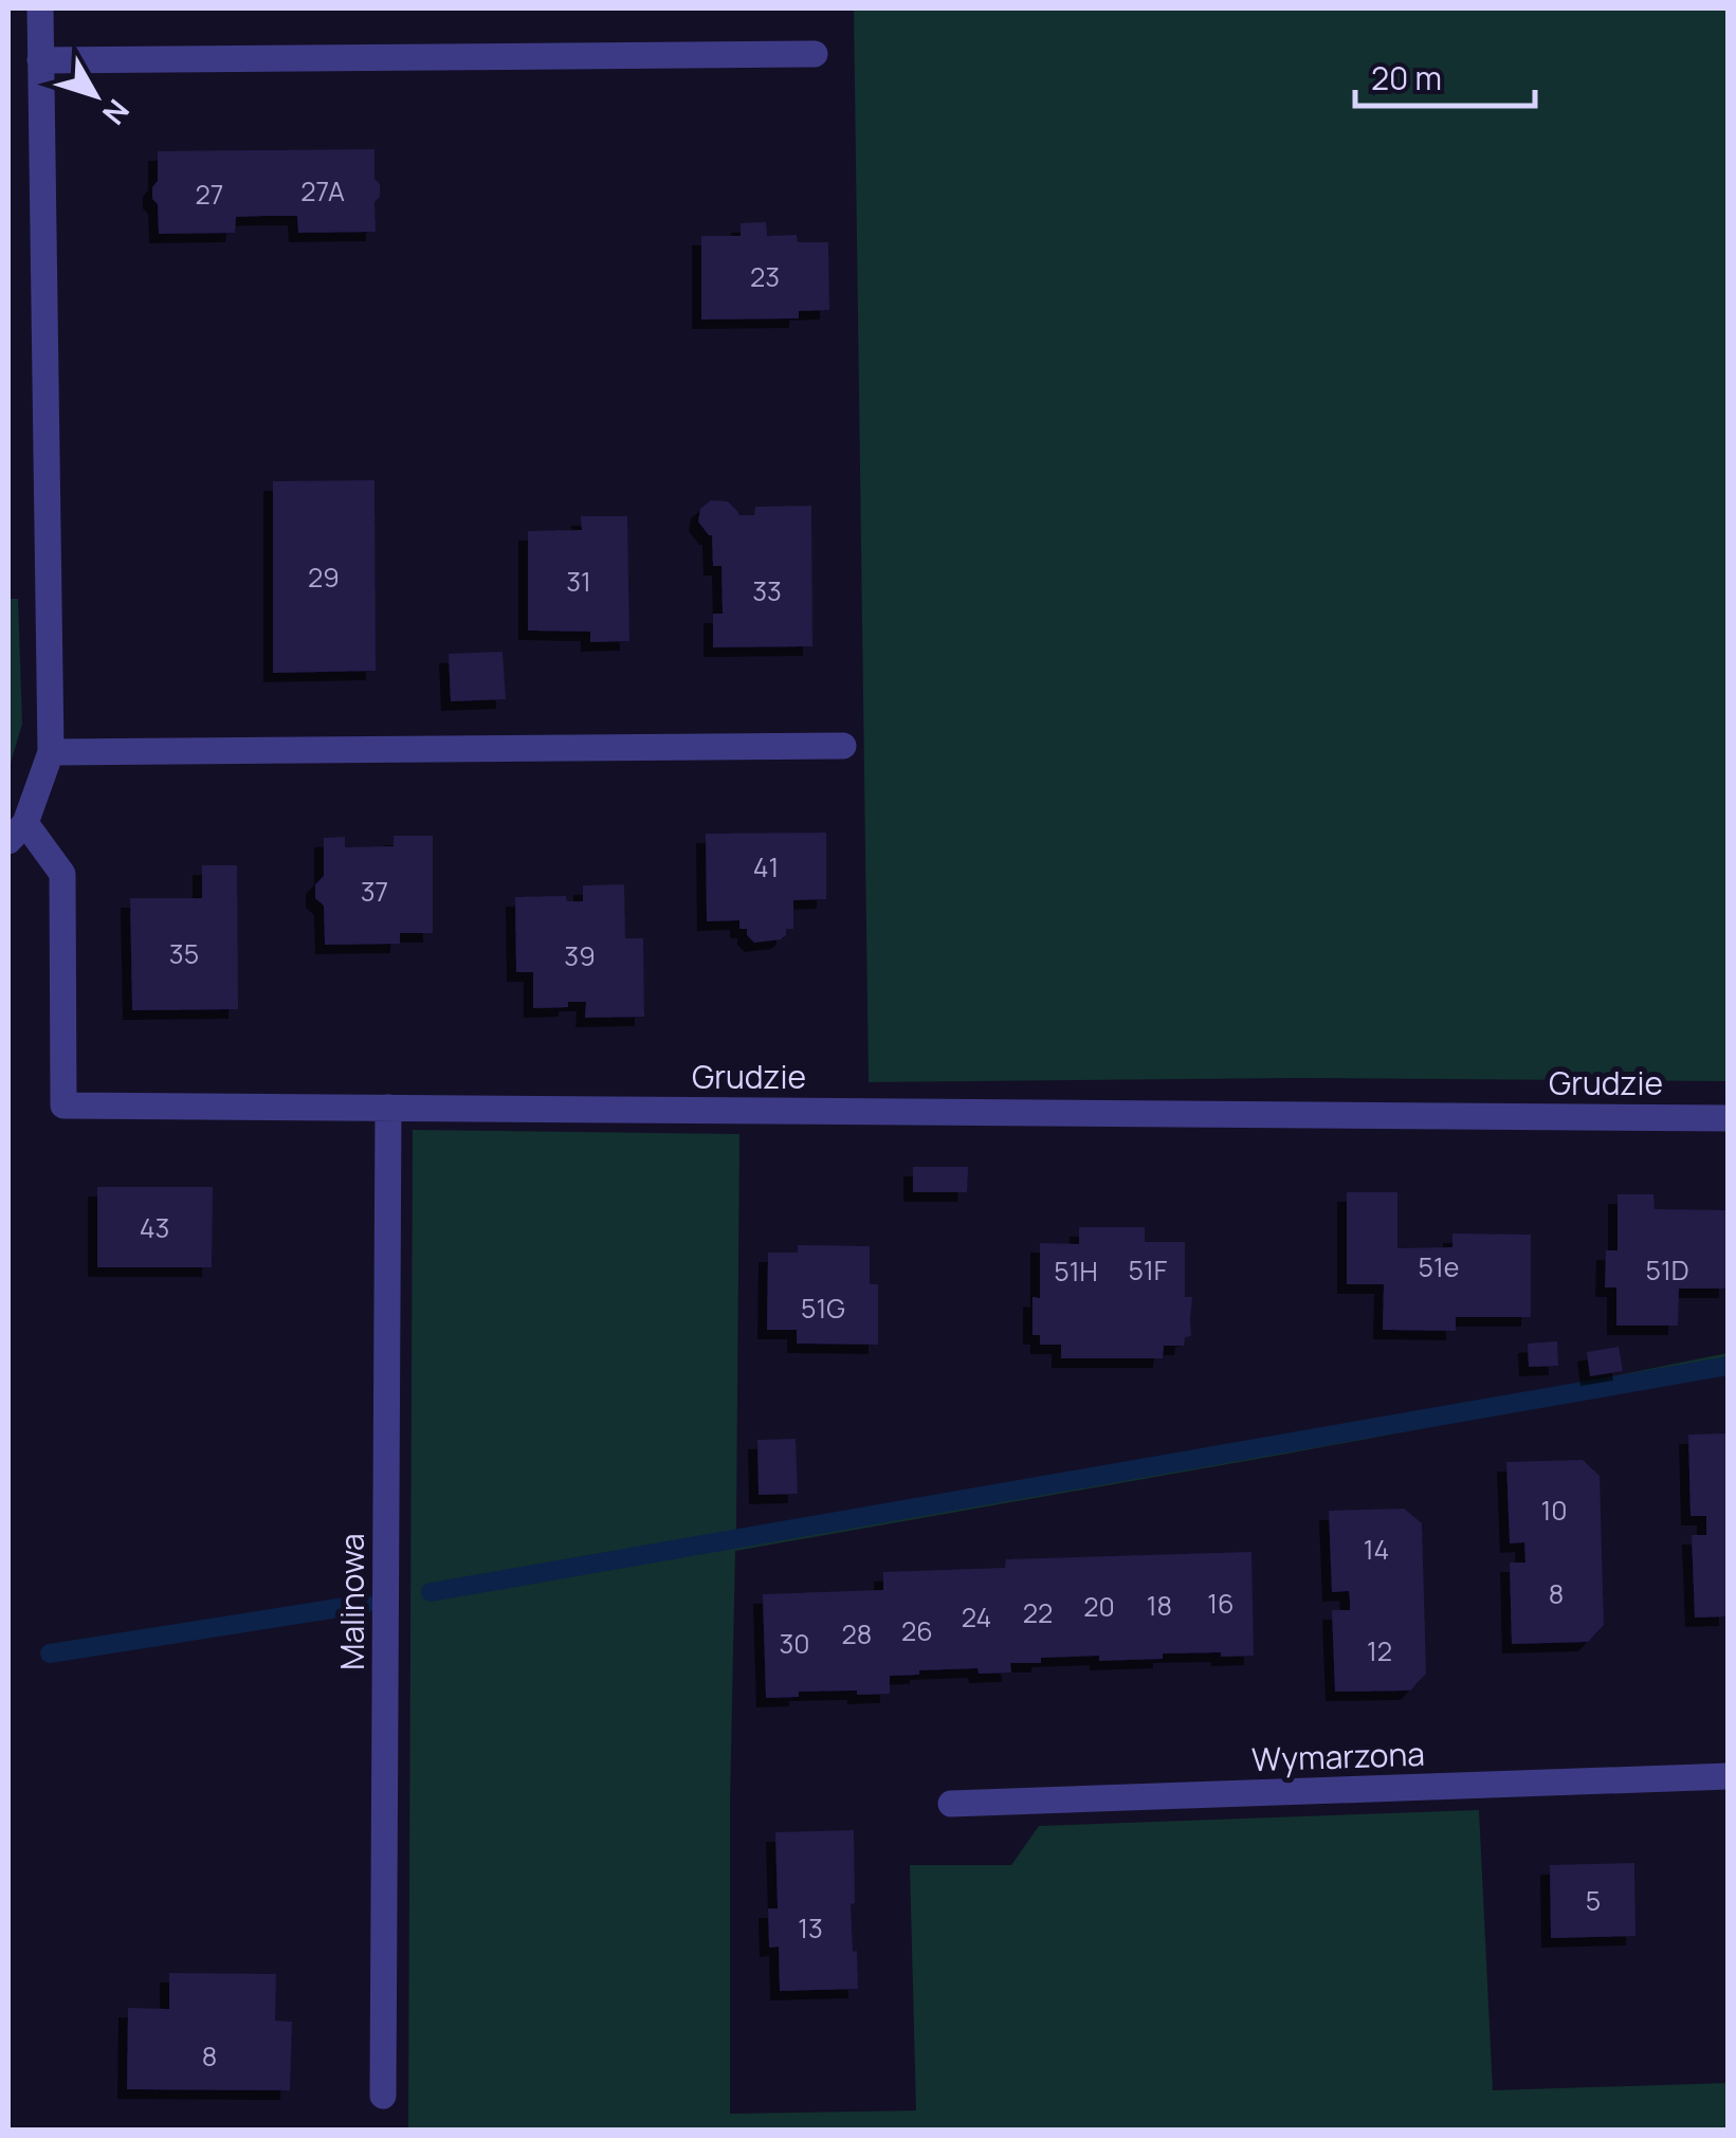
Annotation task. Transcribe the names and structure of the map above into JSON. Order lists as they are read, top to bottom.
{
  "streets": {
    "street": ["Grudzie", "Malinowa", "Wymarzona"]
  },
  "crossings": [
    ["Grudzie", "Malinowa"]
  ],
  "house_numbers": [
    "27A",
    "27",
    "23",
    "29",
    "31",
    "33",
    "41",
    "37",
    "35",
    "39",
    "43",
    "51e",
    "51F",
    "51D",
    "51H",
    "51G",
    "10",
    "14",
    "8",
    "16",
    "18",
    "20",
    "22",
    "24",
    "26",
    "28",
    "30",
    "12",
    "5",
    "13",
    "8"
  ],
  "scale_bar": "20 m",
  "north": "bottom right"
}
